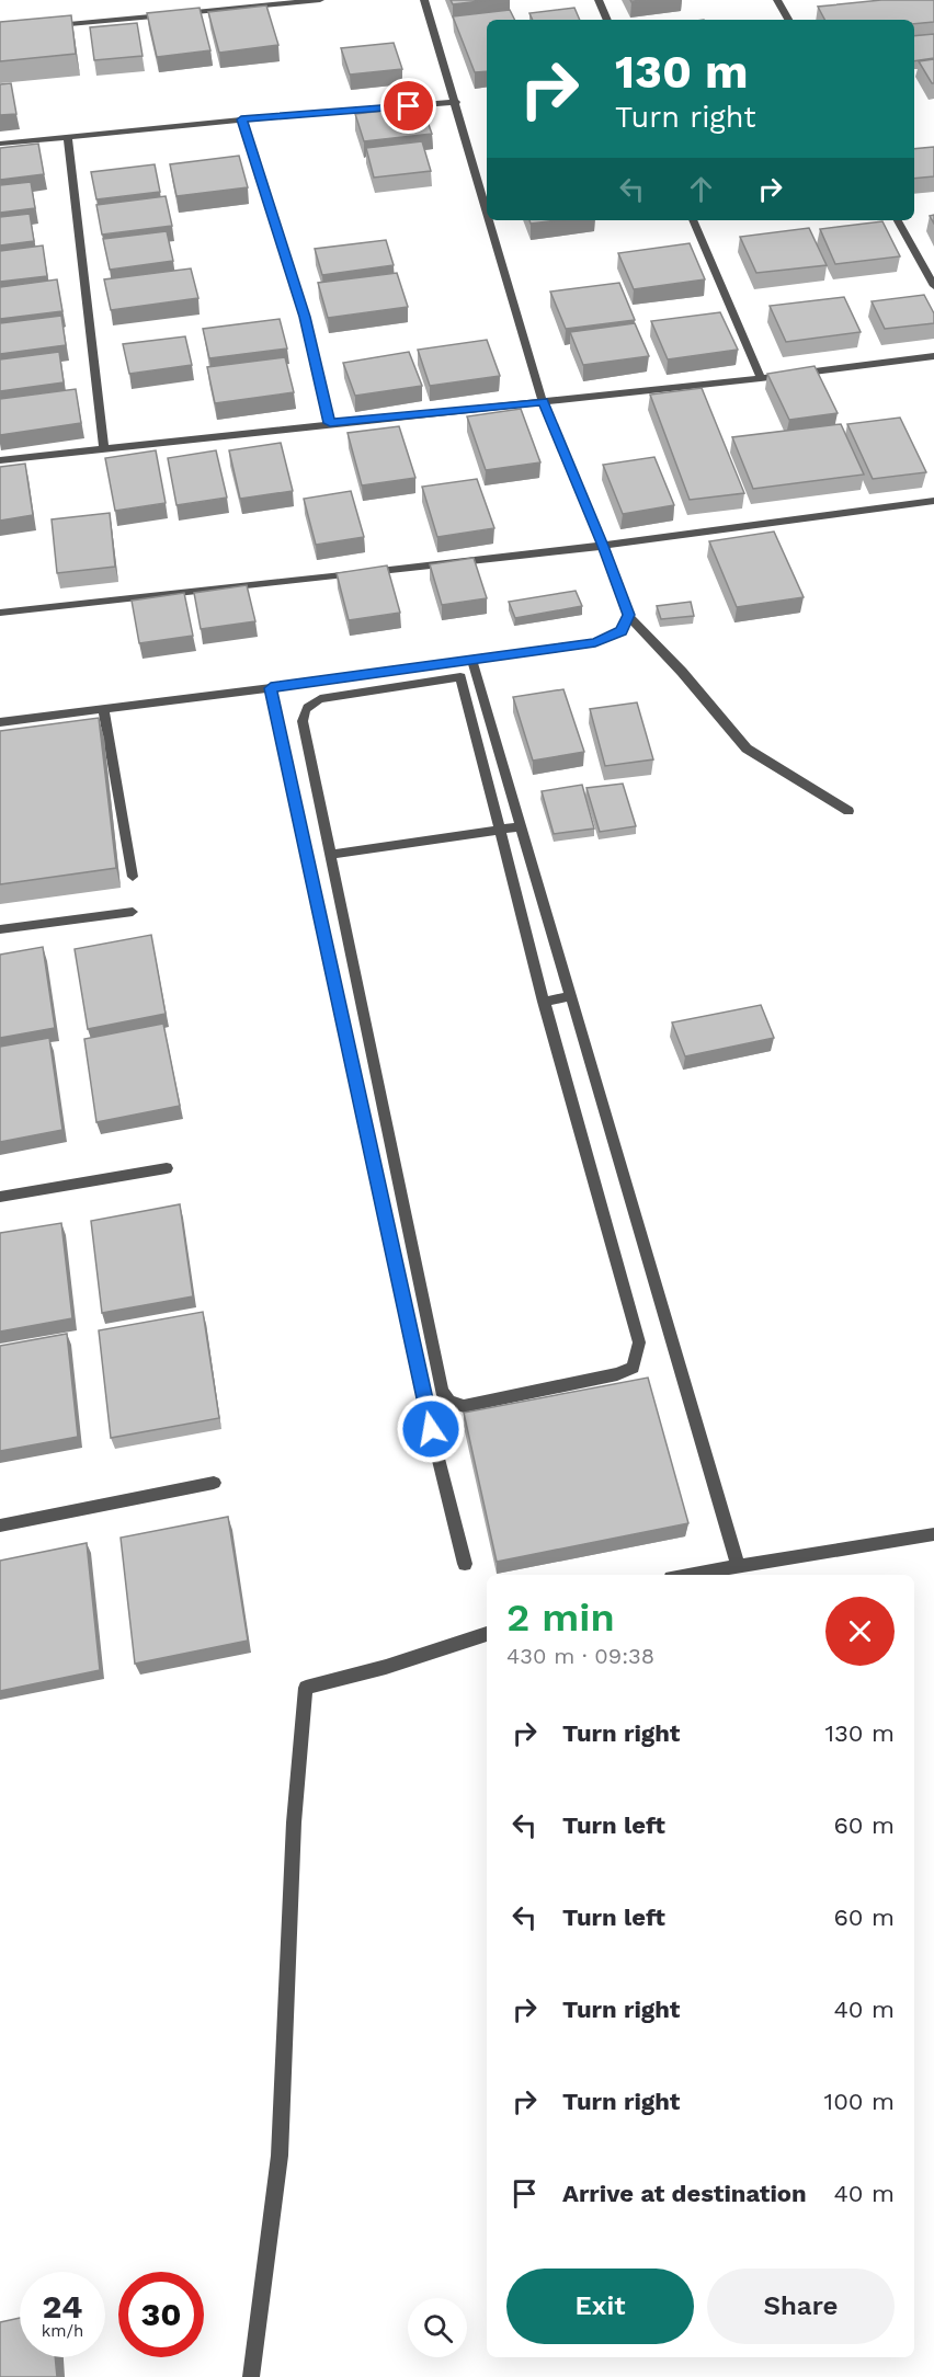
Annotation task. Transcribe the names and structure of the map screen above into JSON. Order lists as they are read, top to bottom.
{
  "page": {
    "turn": ["130 m", "Turn right"],
    "heading": ["2 min", "430 m · 09:38"],
    "list": [
      {
        "name": "Turn right",
        "value": "130 m"
      },
      {
        "name": "Turn left",
        "value": "60 m"
      },
      {
        "name": "Turn left",
        "value": "60 m"
      },
      {
        "name": "Turn right",
        "value": "40 m"
      },
      {
        "name": "Turn right",
        "value": "100 m"
      },
      {
        "name": "Arrive at destination",
        "value": "40 m"
      }
    ],
    "buttons": ["Exit", "Share"],
    "speed": "24 km/h",
    "limit": "30"
  }
}
